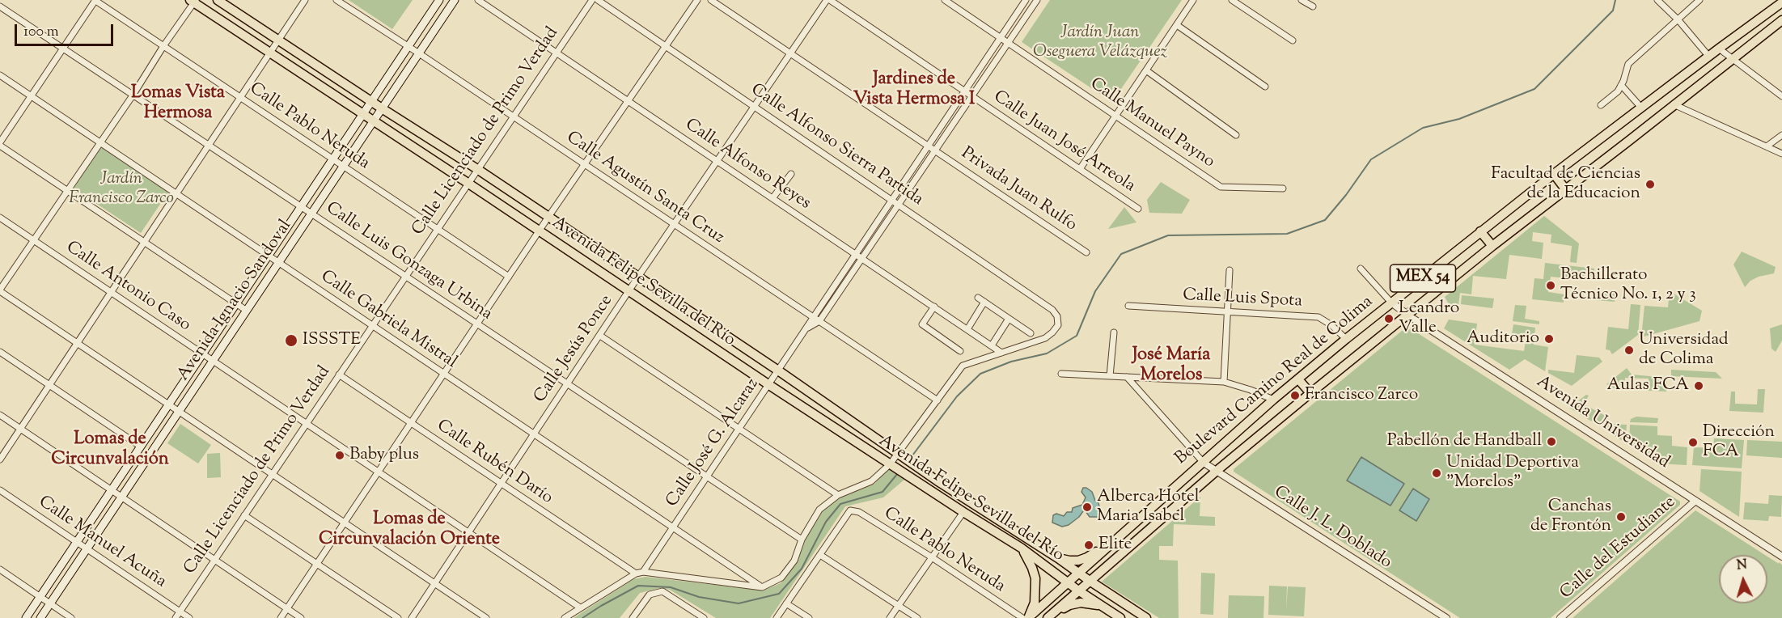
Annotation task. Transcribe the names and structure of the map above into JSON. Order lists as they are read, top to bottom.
{
  "streets": {
    "main road": [
      "MEX 54",
      "Avenida Felipe Sevilla del Río",
      "Avenida Ignacio Sandoval",
      "Boulevard Camino Real de Colima"
    ],
    "street": [
      "Calle Manuel Payno",
      "Calle Pablo Neruda",
      "Calle Licenciado de Primo Verdad",
      "Calle Juan José Arreola",
      "Calle Alfonso Sierra Partida",
      "Calle Alfonso Reyes",
      "Calle Agustín Santa Cruz",
      "Privada Juan Rulfo",
      "Calle Luis Gonzaga Urbina",
      "Calle Antonio Caso",
      "Calle Luis Spota",
      "Calle Gabriela Mistral",
      "Calle Jesús Ponce",
      "Avenida Universidad",
      "Calle José G. Alcaraz",
      "Calle Rubén Darío",
      "Calle J. L. Doblado",
      "Calle Manuel Acuña",
      "Calle del Estudiante"
    ]
  },
  "crossings": [
    ["Calle Manuel Payno", "Calle José G. Alcaraz"],
    ["Calle Pablo Neruda", "Calle Licenciado de Primo Verdad"],
    ["Calle Pablo Neruda", "Avenida Ignacio Sandoval"],
    ["Calle Licenciado de Primo Verdad", "Calle Alfonso Reyes"],
    ["Calle Licenciado de Primo Verdad", "Calle Agustín Santa Cruz"],
    ["Calle Licenciado de Primo Verdad", "Calle Luis Gonzaga Urbina"],
    ["Calle Licenciado de Primo Verdad", "Avenida Felipe Sevilla del Río"],
    ["Calle Licenciado de Primo Verdad", "Calle Antonio Caso"],
    ["Calle Licenciado de Primo Verdad", "Calle Gabriela Mistral"],
    ["Calle Licenciado de Primo Verdad", "Calle Rubén Darío"],
    ["Calle Licenciado de Primo Verdad", "Calle Manuel Acuña"],
    ["Calle Juan José Arreola", "Calle Jesús Ponce"],
    ["Calle Juan José Arreola", "Calle José G. Alcaraz"],
    ["Calle Alfonso Sierra Partida", "Calle Alfonso Reyes"],
    ["Calle Alfonso Sierra Partida", "Calle Jesús Ponce"],
    ["Calle Alfonso Sierra Partida", "Calle José G. Alcaraz"],
    ["Calle Alfonso Reyes", "Calle Jesús Ponce"],
    ["Calle Alfonso Reyes", "Calle José G. Alcaraz"],
    ["Calle Agustín Santa Cruz", "Avenida Ignacio Sandoval"],
    ["Calle Agustín Santa Cruz", "Calle Jesús Ponce"],
    ["Calle Agustín Santa Cruz", "Calle José G. Alcaraz"],
    ["Privada Juan Rulfo", "Calle Jesús Ponce"],
    ["Privada Juan Rulfo", "Calle José G. Alcaraz"],
    ["Calle Luis Gonzaga Urbina", "Avenida Ignacio Sandoval"],
    ["Calle Luis Gonzaga Urbina", "Calle Jesús Ponce"],
    ["Calle Luis Gonzaga Urbina", "Calle José G. Alcaraz"],
    ["Avenida Felipe Sevilla del Río", "Avenida Ignacio Sandoval"],
    ["Avenida Felipe Sevilla del Río", "Calle Jesús Ponce"],
    ["Avenida Felipe Sevilla del Río", "Boulevard Camino Real de Colima"],
    ["Avenida Felipe Sevilla del Río", "Calle José G. Alcaraz"],
    ["Calle Antonio Caso", "Avenida Ignacio Sandoval"],
    ["Calle Antonio Caso", "Calle Jesús Ponce"],
    ["Calle Luis Spota", "Boulevard Camino Real de Colima"],
    ["Avenida Ignacio Sandoval", "Calle Gabriela Mistral"],
    ["Avenida Ignacio Sandoval", "Calle Manuel Acuña"],
    ["Calle Gabriela Mistral", "Calle Jesús Ponce"],
    ["Calle Gabriela Mistral", "Calle José G. Alcaraz"],
    ["Calle Jesús Ponce", "Calle Rubén Darío"],
    ["Boulevard Camino Real de Colima", "Avenida Universidad"],
    ["Boulevard Camino Real de Colima", "Calle J. L. Doblado"],
    ["Avenida Universidad", "Calle del Estudiante"]
  ],
  "districts": [
    "Jardines de Vista Hermosa I",
    "Lomas Vista Hermosa",
    "José María Morelos",
    "Lomas de Circunvalación",
    "Lomas de Circunvalación Oriente"
  ],
  "parks": ["Jardín Juan Oseguera Velázquez", "Jardín Francisco Zarco"],
  "places": [
    "Facultad de Ciencias de la Educacion",
    "Bachillerato Técnico No. 1, 2 y 3",
    "Leandro Valle",
    "Auditorio",
    "ISSSTE",
    "Universidad de Colima",
    "Aulas FCA",
    "Francisco Zarco",
    "Pabellón de Handball",
    "Dirección FCA",
    "Baby plus",
    "Unidad Deportiva \"Morelos\"",
    "Alberca Hotel Maria Isabel",
    "Canchas de Frontón",
    "Elite"
  ],
  "scale_bar": "100 m",
  "north": "top"
}
